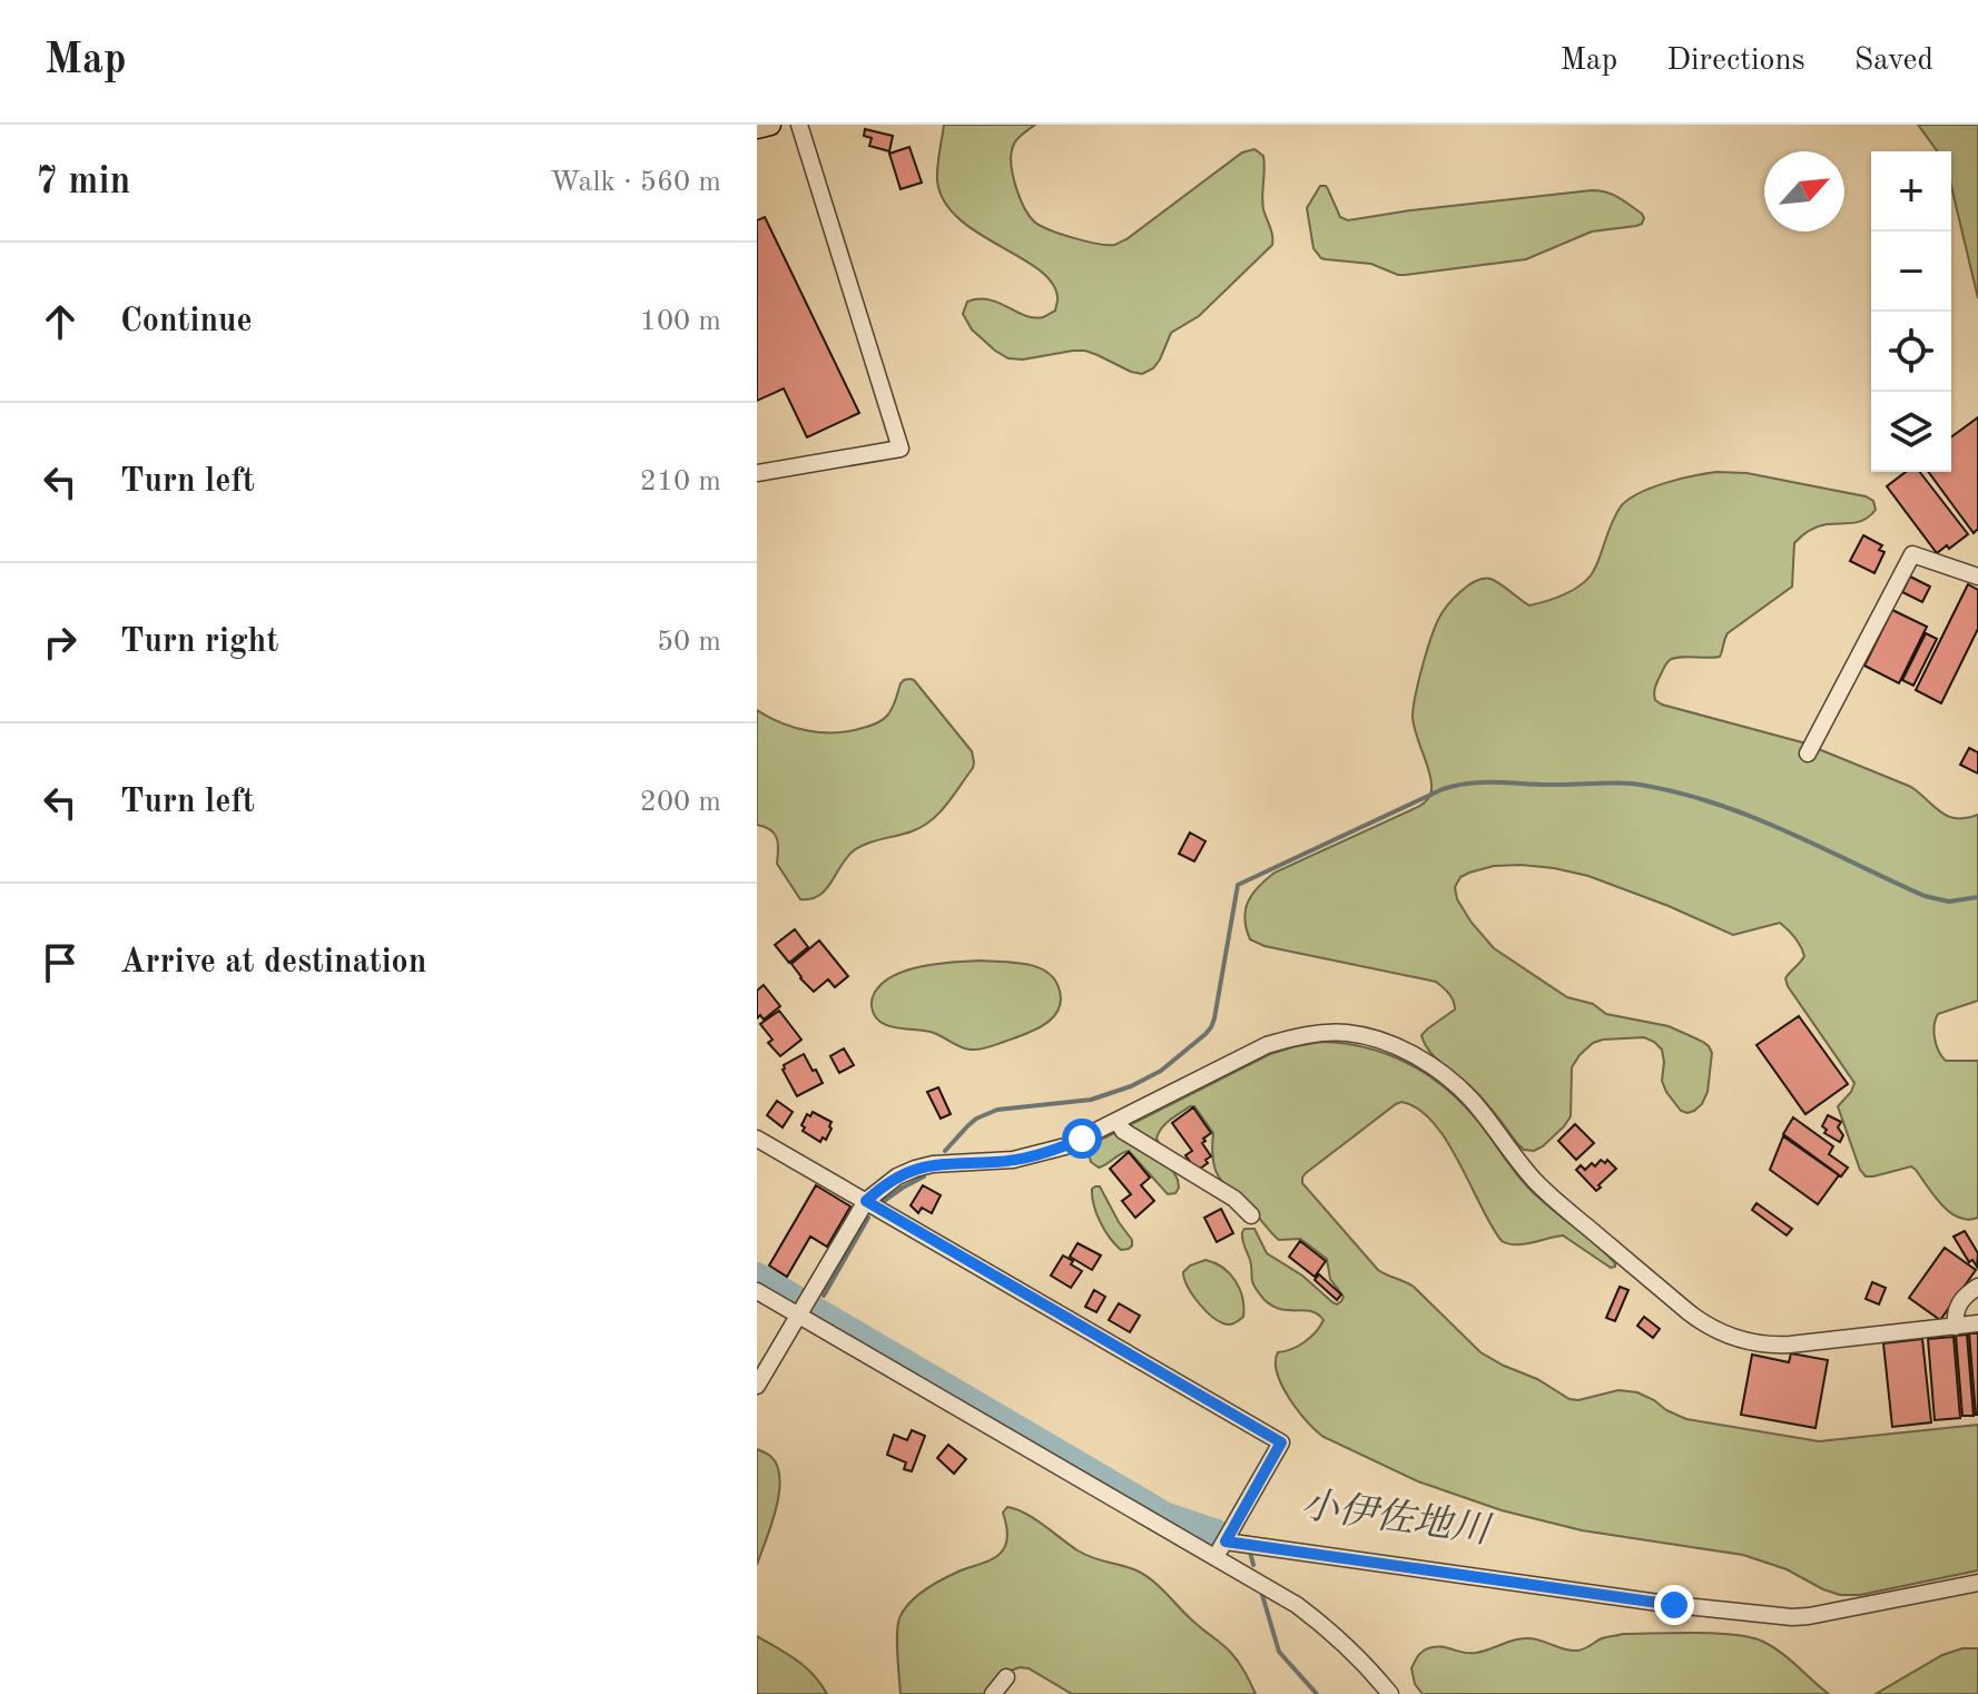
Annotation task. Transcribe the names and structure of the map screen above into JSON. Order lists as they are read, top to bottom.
{
  "water": ["小伊佐地川"],
  "north": "top right",
  "page": {
    "header": "Map",
    "nav": ["Map", "Directions", "Saved"],
    "heading": ["7 min", "Walk · 560 m"],
    "map_buttons": ["+", "−"],
    "list": [
      ["Continue", "100 m"],
      ["Turn left", "210 m"],
      ["Turn right", "50 m"],
      ["Turn left", "200 m"],
      "Arrive at destination"
    ]
  }
}
